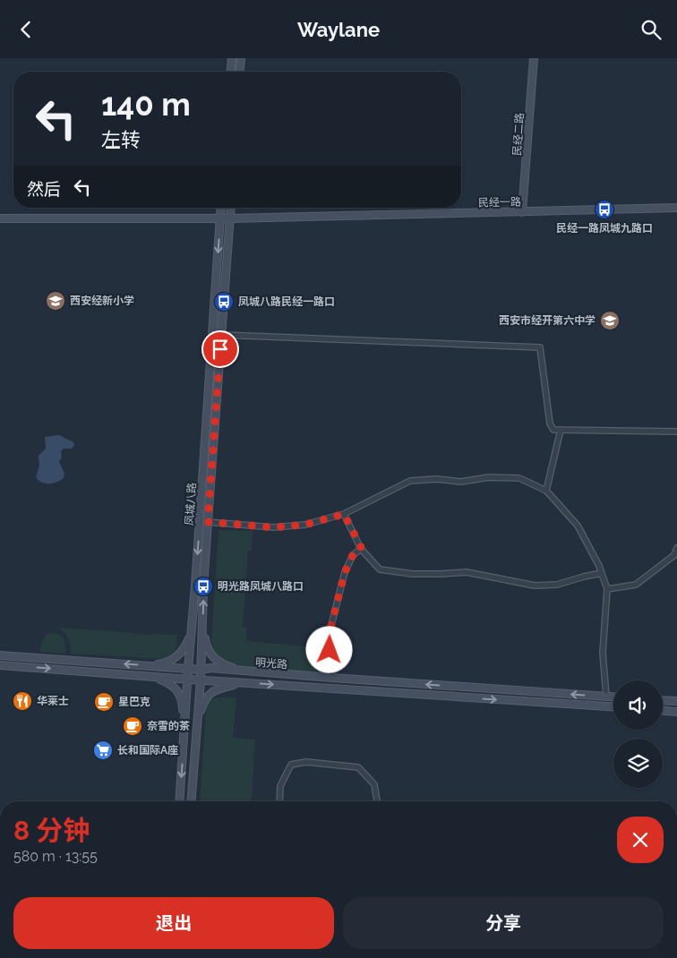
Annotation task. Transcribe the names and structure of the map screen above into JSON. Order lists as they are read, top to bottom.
{
  "streets": {
    "main road": [
      "民经二路",
      "民经一路",
      "凤城八路",
      "明光路"
    ]
  },
  "crossings": [
    ["民经二路", "民经一路"],
    ["民经一路", "凤城八路"],
    ["凤城八路", "明光路"]
  ],
  "places": {
    "bus stop": ["民经一路凤城九路口", "凤城八路民经一路口", "明光路凤城八路口"],
    "school or university": ["西安经新小学", "西安市经开第六中学"],
    "restaurant": ["华莱士"],
    "cafe": ["星巴克", "奈雪的茶"],
    "supermarket": ["长和国际A座"]
  },
  "page": {
    "header": "Waylane",
    "turn": ["140 m", "左转"],
    "then": "然后",
    "heading": ["8 分钟", "580 m · 13:55"],
    "buttons": ["退出", "分享"]
  }
}
